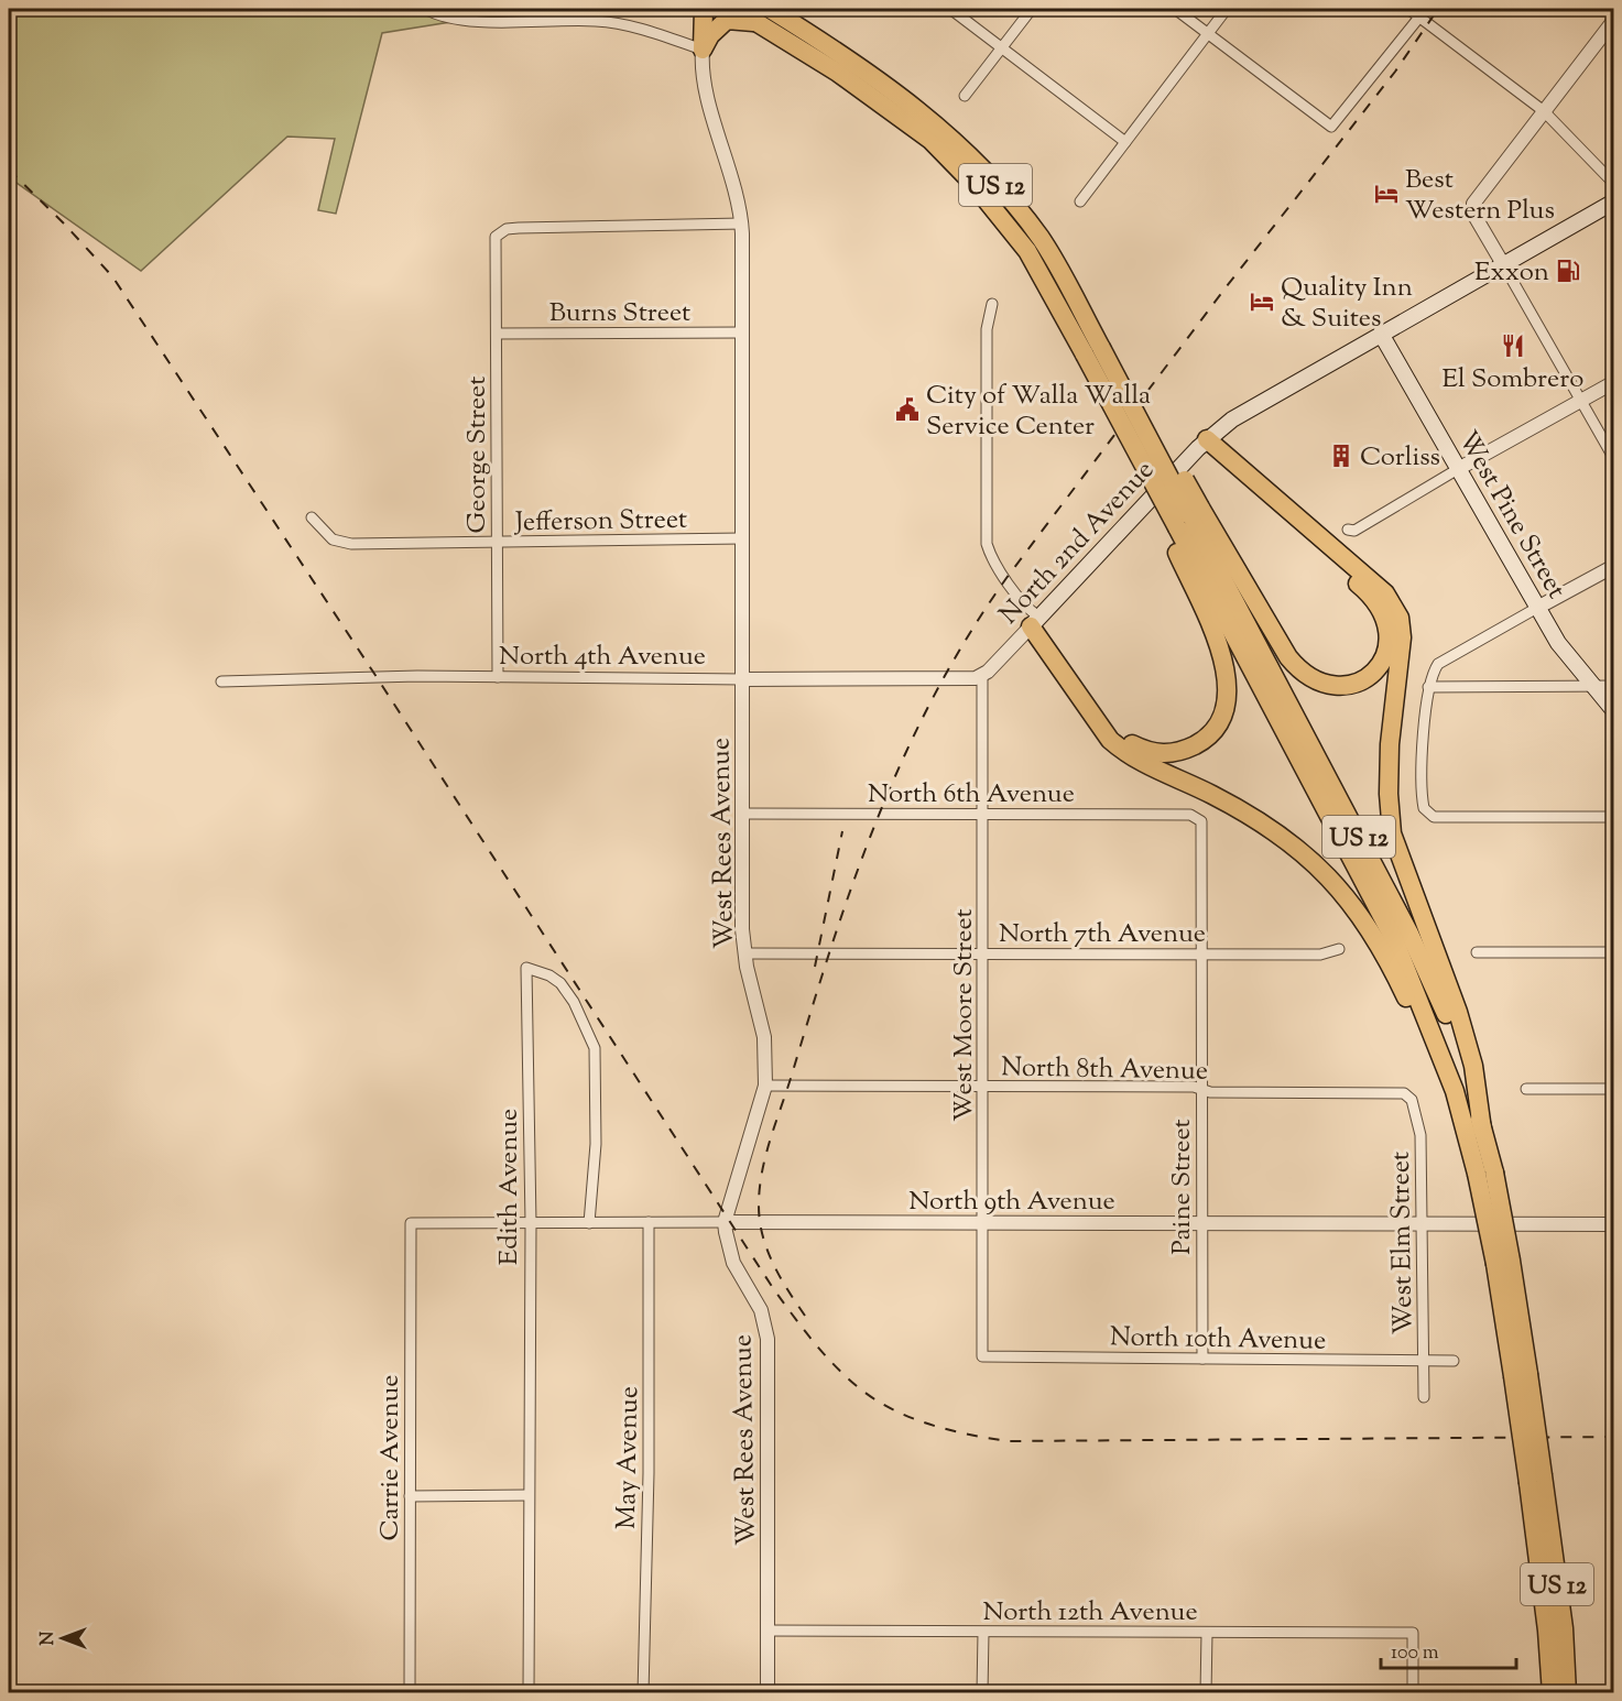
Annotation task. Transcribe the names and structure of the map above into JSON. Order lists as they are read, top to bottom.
{
  "streets": {
    "highway": ["US 12"],
    "main road": ["West Pine Street", "North 2nd Avenue"],
    "street": [
      "Burns Street",
      "George Street",
      "Jefferson Street",
      "North 4th Avenue",
      "North 6th Avenue",
      "West Rees Avenue",
      "North 7th Avenue",
      "West Moore Street",
      "North 8th Avenue",
      "Edith Avenue",
      "Paine Street",
      "North 9th Avenue",
      "West Elm Street",
      "North 10th Avenue",
      "Carrie Avenue",
      "May Avenue",
      "North 12th Avenue"
    ]
  },
  "crossings": [
    ["Burns Street", "George Street"],
    ["Burns Street", "West Rees Avenue"],
    ["George Street", "Jefferson Street"],
    ["George Street", "North 4th Avenue"],
    ["George Street", "West Rees Avenue"],
    ["West Pine Street", "North 2nd Avenue"],
    ["Jefferson Street", "West Rees Avenue"],
    ["North 2nd Avenue", "North 4th Avenue"],
    ["North 2nd Avenue", "West Moore Street"],
    ["North 4th Avenue", "West Rees Avenue"],
    ["North 4th Avenue", "West Moore Street"],
    ["North 6th Avenue", "West Rees Avenue"],
    ["North 6th Avenue", "West Moore Street"],
    ["North 6th Avenue", "Paine Street"],
    ["West Rees Avenue", "North 7th Avenue"],
    ["West Rees Avenue", "North 8th Avenue"],
    ["West Rees Avenue", "North 9th Avenue"],
    ["West Rees Avenue", "North 12th Avenue"],
    ["North 7th Avenue", "West Moore Street"],
    ["North 7th Avenue", "Paine Street"],
    ["West Moore Street", "North 8th Avenue"],
    ["West Moore Street", "North 9th Avenue"],
    ["West Moore Street", "North 10th Avenue"],
    ["North 8th Avenue", "Paine Street"],
    ["North 8th Avenue", "West Elm Street"],
    ["Edith Avenue", "North 9th Avenue"],
    ["Paine Street", "North 9th Avenue"],
    ["Paine Street", "North 10th Avenue"],
    ["North 9th Avenue", "West Elm Street"],
    ["North 9th Avenue", "Carrie Avenue"],
    ["North 9th Avenue", "May Avenue"],
    ["West Elm Street", "North 10th Avenue"]
  ],
  "places": {
    "hotel": ["Best Western Plus", "Quality Inn & Suites"],
    "fuel station": ["Exxon"],
    "restaurant": ["El Sombrero"],
    "public building": ["City of Walla Walla Service Center"],
    "building": ["Corliss"]
  },
  "scale_bar": "100 m",
  "north": "left"
}
